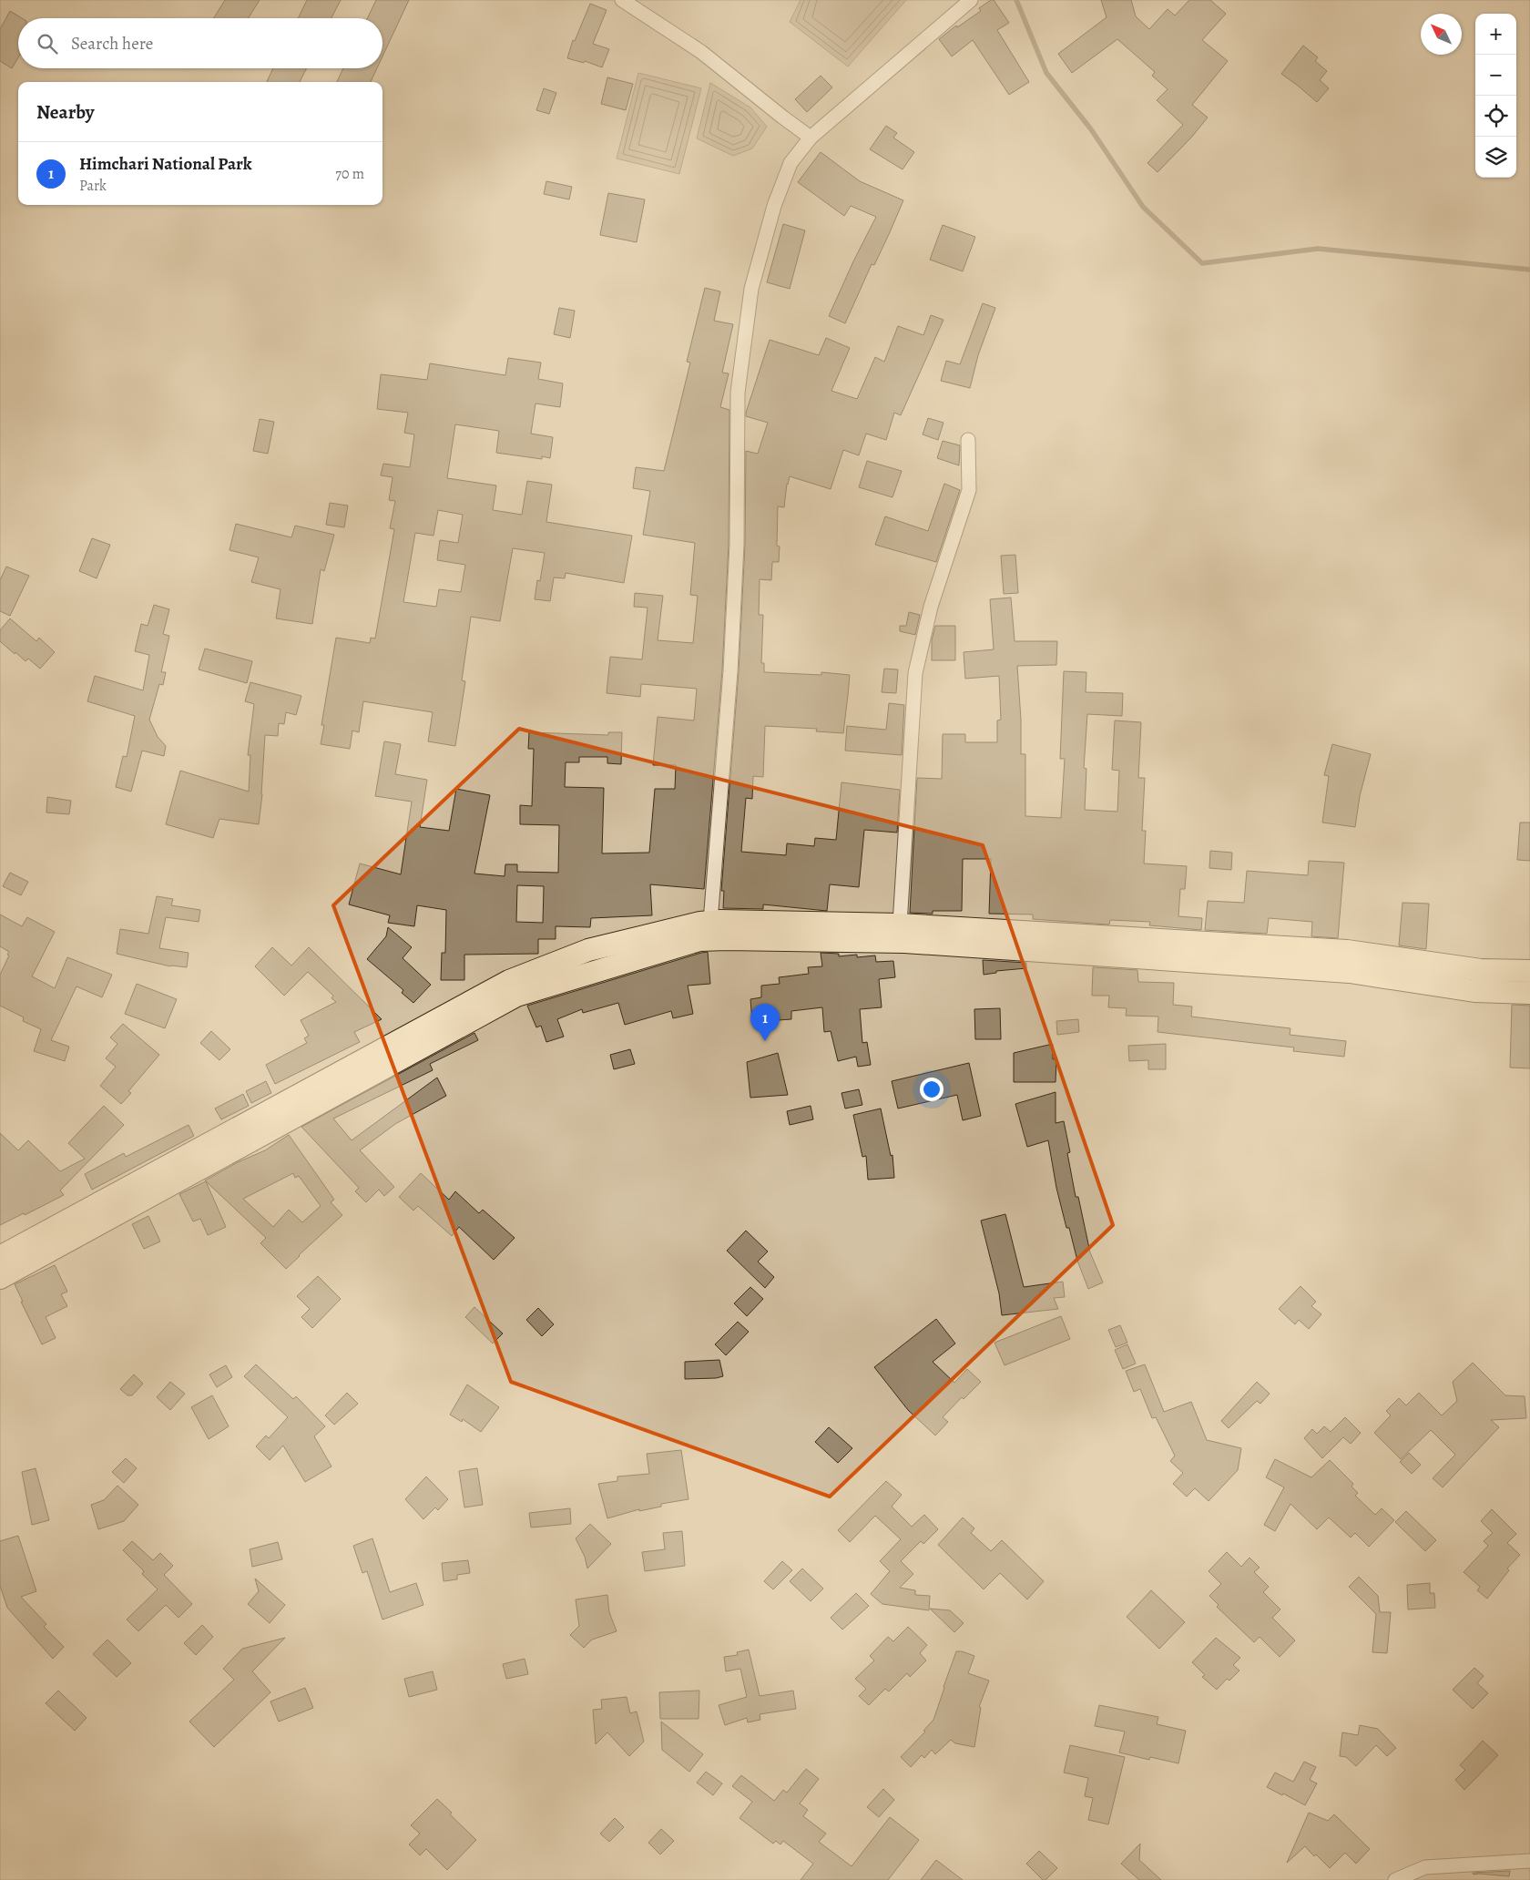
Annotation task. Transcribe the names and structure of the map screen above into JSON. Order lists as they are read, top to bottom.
{
  "north": "top left",
  "page": {
    "map_buttons": ["+", "−"],
    "search": "Search here",
    "heading": "Nearby",
    "list": [
      {
        "mark": "1",
        "name": "Himchari National Park",
        "note": "Park",
        "value": "70 m"
      }
    ],
    "pins": "1"
  }
}
